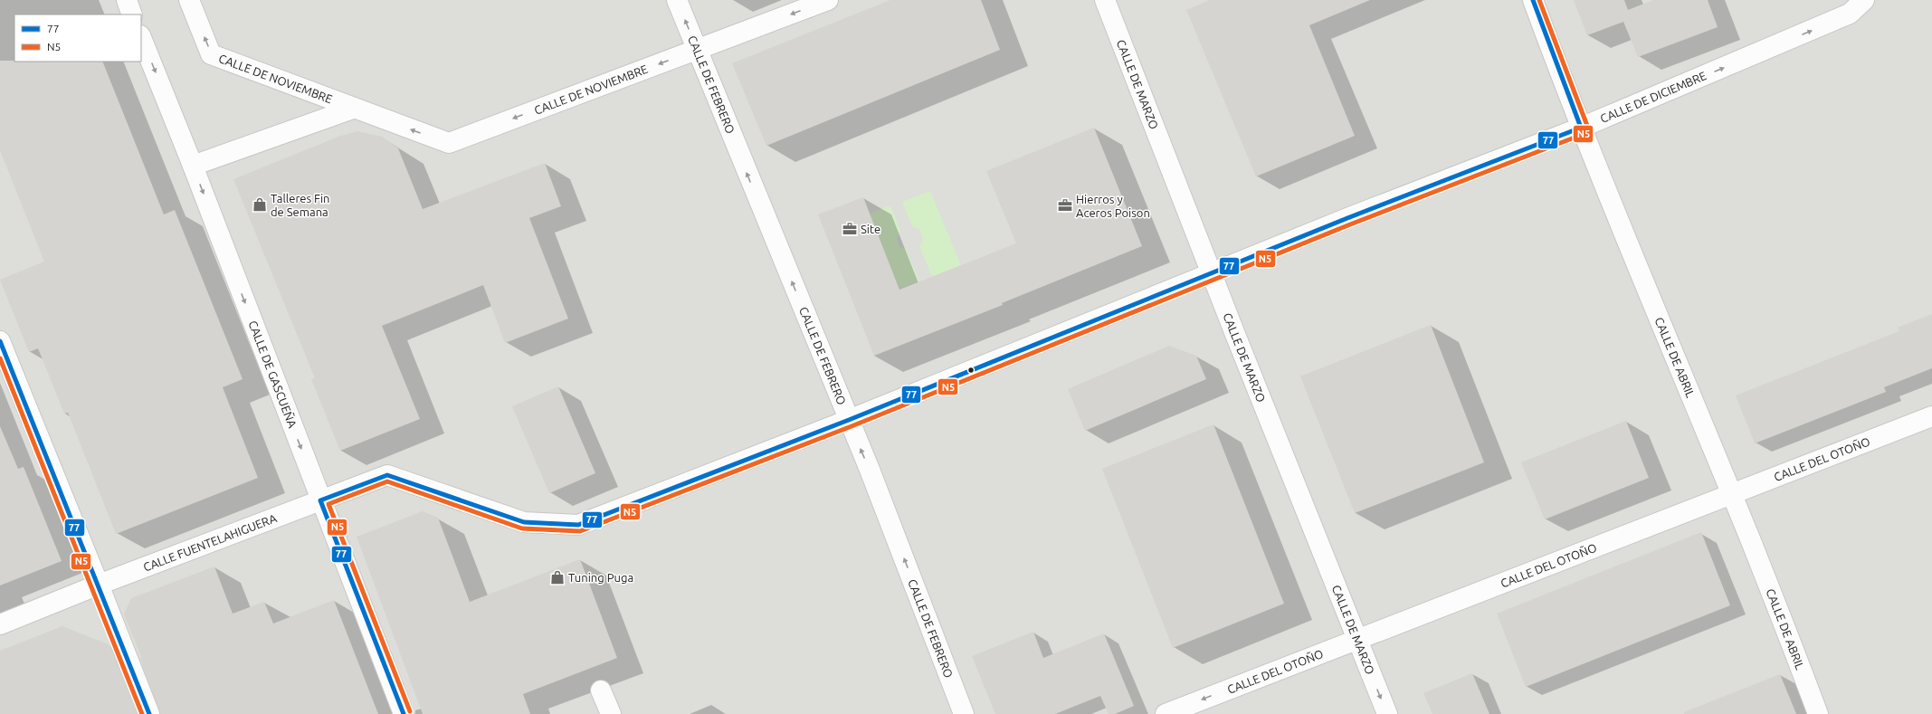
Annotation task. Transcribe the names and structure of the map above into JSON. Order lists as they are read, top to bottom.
{
  "streets": {
    "street": [
      "CALLE DE NOVIEMBRE",
      "CALLE DE MARZO",
      "CALLE DE FEBRERO",
      "CALLE DE DICIEMBRE",
      "CALLE DE ABRIL",
      "CALLE DE GASCUEÑA",
      "CALLE DEL OTOÑO",
      "CALLE FUENTELAHIGUERA"
    ]
  },
  "crossings": [
    ["CALLE DE NOVIEMBRE", "CALLE DE FEBRERO"],
    ["CALLE DE NOVIEMBRE", "CALLE DE GASCUEÑA"],
    ["CALLE DE MARZO", "CALLE DE DICIEMBRE"],
    ["CALLE DE MARZO", "CALLE DEL OTOÑO"],
    ["CALLE DE FEBRERO", "CALLE DE DICIEMBRE"],
    ["CALLE DE DICIEMBRE", "CALLE DE ABRIL"],
    ["CALLE DE DICIEMBRE", "CALLE DE GASCUEÑA"],
    ["CALLE DE DICIEMBRE", "CALLE FUENTELAHIGUERA"],
    ["CALLE DE ABRIL", "CALLE DEL OTOÑO"],
    ["CALLE DE GASCUEÑA", "CALLE FUENTELAHIGUERA"]
  ],
  "one_way": ["CALLE DE NOVIEMBRE", "CALLE DE FEBRERO", "CALLE DE GASCUEÑA"],
  "places": {
    "shop": ["Talleres Fin de Semana", "Tuning Puga"],
    "office": ["Hierros y Aceros Poison", "Site"]
  },
  "lines": ["transit line 77", "transit line N5"],
  "legend": ["77", "N5"]
}
